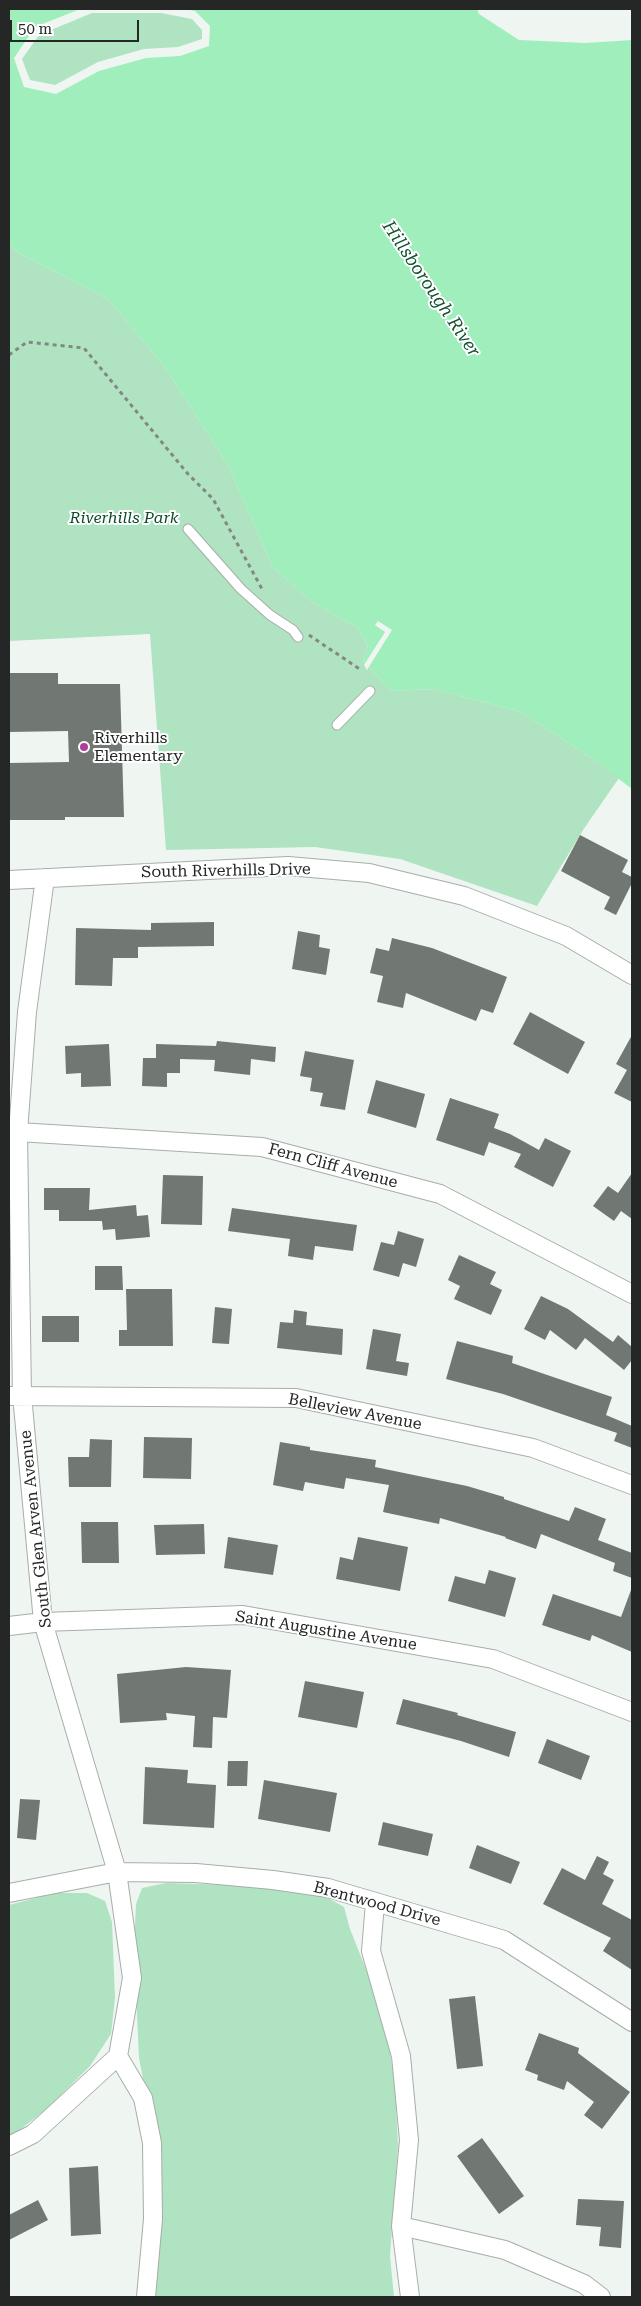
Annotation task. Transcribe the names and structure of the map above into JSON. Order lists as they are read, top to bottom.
{
  "streets": {
    "street": [
      "South Riverhills Drive",
      "Fern Cliff Avenue",
      "Belleview Avenue",
      "South Glen Arven Avenue",
      "Saint Augustine Avenue",
      "Brentwood Drive"
    ]
  },
  "crossings": [
    ["South Riverhills Drive", "South Glen Arven Avenue"],
    ["Fern Cliff Avenue", "South Glen Arven Avenue"],
    ["Belleview Avenue", "South Glen Arven Avenue"],
    ["South Glen Arven Avenue", "Saint Augustine Avenue"],
    ["South Glen Arven Avenue", "Brentwood Drive"]
  ],
  "water": ["Hillsborough River"],
  "parks": ["Riverhills Park"],
  "places": ["Riverhills Elementary"],
  "scale_bar": "50 m"
}
